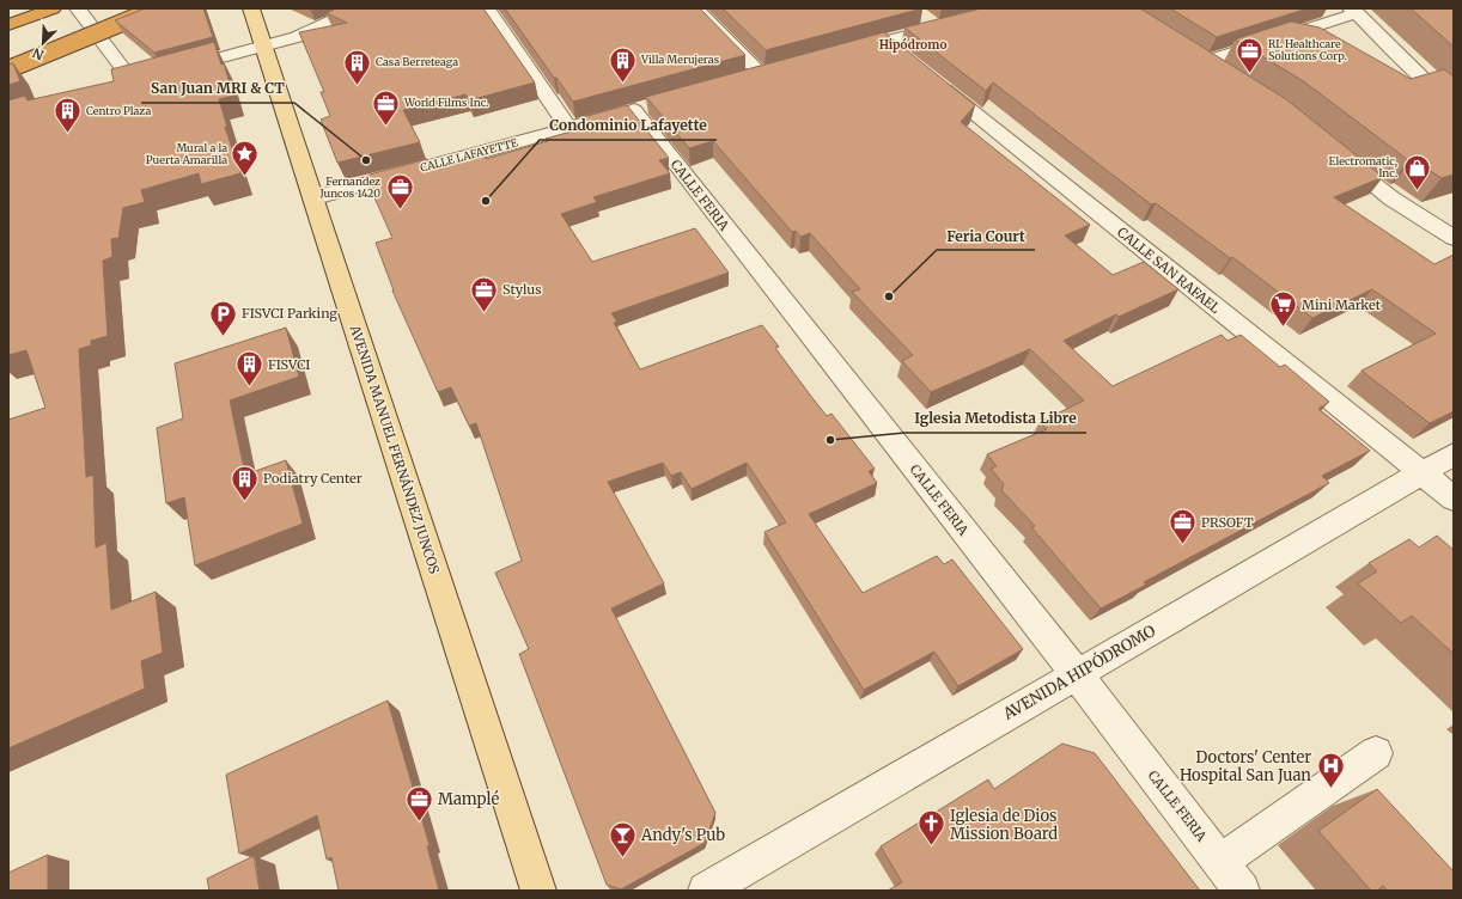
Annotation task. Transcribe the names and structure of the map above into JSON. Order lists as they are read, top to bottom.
{
  "streets": {
    "main road": ["AVENIDA MANUEL FERNÁNDEZ JUNCOS"],
    "street": [
      "CALLE LAFAYETTE",
      "CALLE FERIA",
      "CALLE SAN RAFAEL",
      "AVENIDA HIPÓDROMO"
    ]
  },
  "crossings": [
    ["CALLE LAFAYETTE", "CALLE FERIA"],
    ["CALLE LAFAYETTE", "AVENIDA MANUEL FERNÁNDEZ JUNCOS"],
    ["CALLE FERIA", "AVENIDA HIPÓDROMO"],
    ["CALLE SAN RAFAEL", "AVENIDA HIPÓDROMO"]
  ],
  "districts": ["Hipódromo"],
  "places": {
    "office": [
      "RL Healthcare Solutions Corp.",
      "World Films Inc.",
      "Fernandez Juncos 1420",
      "Stylus",
      "PRSOFT",
      "Mamplé"
    ],
    "building": [
      "Villa Merujeras",
      "Casa Berreteaga",
      "Centro Plaza",
      "FISVCI",
      "Podiatry Center"
    ],
    "other": [
      "San Juan MRI & CT",
      "Condominio Lafayette",
      "Feria Court",
      "Iglesia Metodista Libre"
    ],
    "place": ["Mural a la Puerta Amarilla"],
    "shop": ["Electromatic, Inc."],
    "supermarket": ["Mini Market"],
    "parking": ["FISVCI Parking"],
    "hospital": ["Doctors' Center Hospital San Juan"],
    "church": ["Iglesia de Dios Mission Board"],
    "bar": ["Andy's Pub"]
  },
  "north": "bottom left"
}
